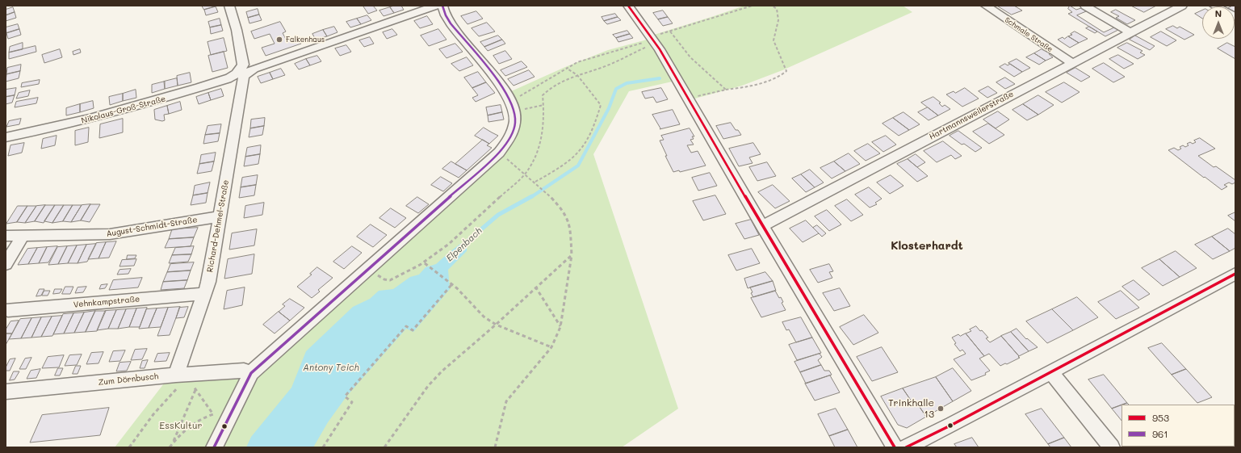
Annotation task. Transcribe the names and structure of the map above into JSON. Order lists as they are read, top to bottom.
{
  "streets": {
    "street": [
      "Schmale Straße",
      "Nikolaus-Groß-Straße",
      "Hartmannsweilerstraße",
      "Richard-Dehmel-Straße",
      "August-Schmidt-Straße",
      "Vehnkampstraße",
      "Zum Dörnbusch"
    ]
  },
  "crossings": [
    ["Schmale Straße", "Hartmannsweilerstraße"],
    ["Nikolaus-Groß-Straße", "Richard-Dehmel-Straße"],
    ["Richard-Dehmel-Straße", "August-Schmidt-Straße"],
    ["Richard-Dehmel-Straße", "Vehnkampstraße"],
    ["Richard-Dehmel-Straße", "Zum Dörnbusch"]
  ],
  "districts": ["Klosterhardt"],
  "water": ["Elpenbach", "Antony Teich"],
  "parks": ["EssKultur"],
  "places": ["Falkenhaus", "Trinkhalle 13"],
  "lines": ["transit line 953", "transit line 961"],
  "legend": ["953", "961"],
  "north": "top"
}
